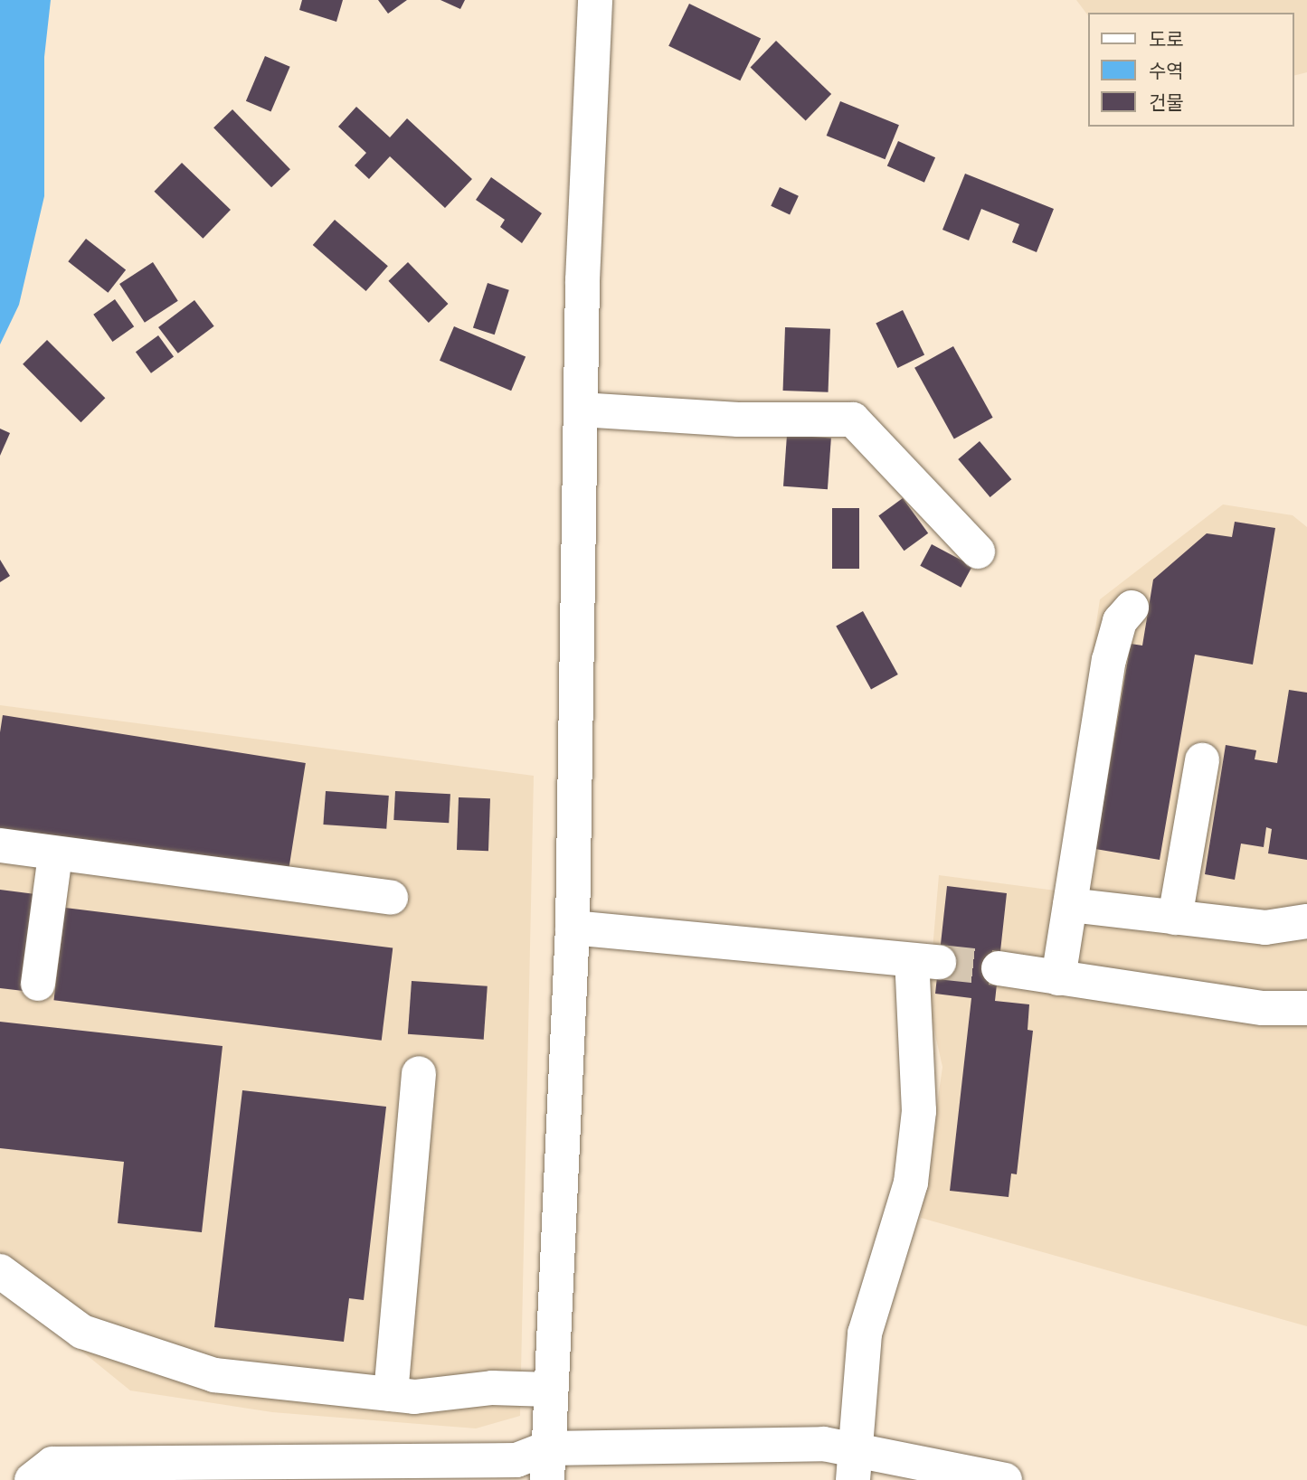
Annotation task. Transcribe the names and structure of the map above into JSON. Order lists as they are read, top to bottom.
{
  "legend": ["도로", "수역", "건물"]
}
